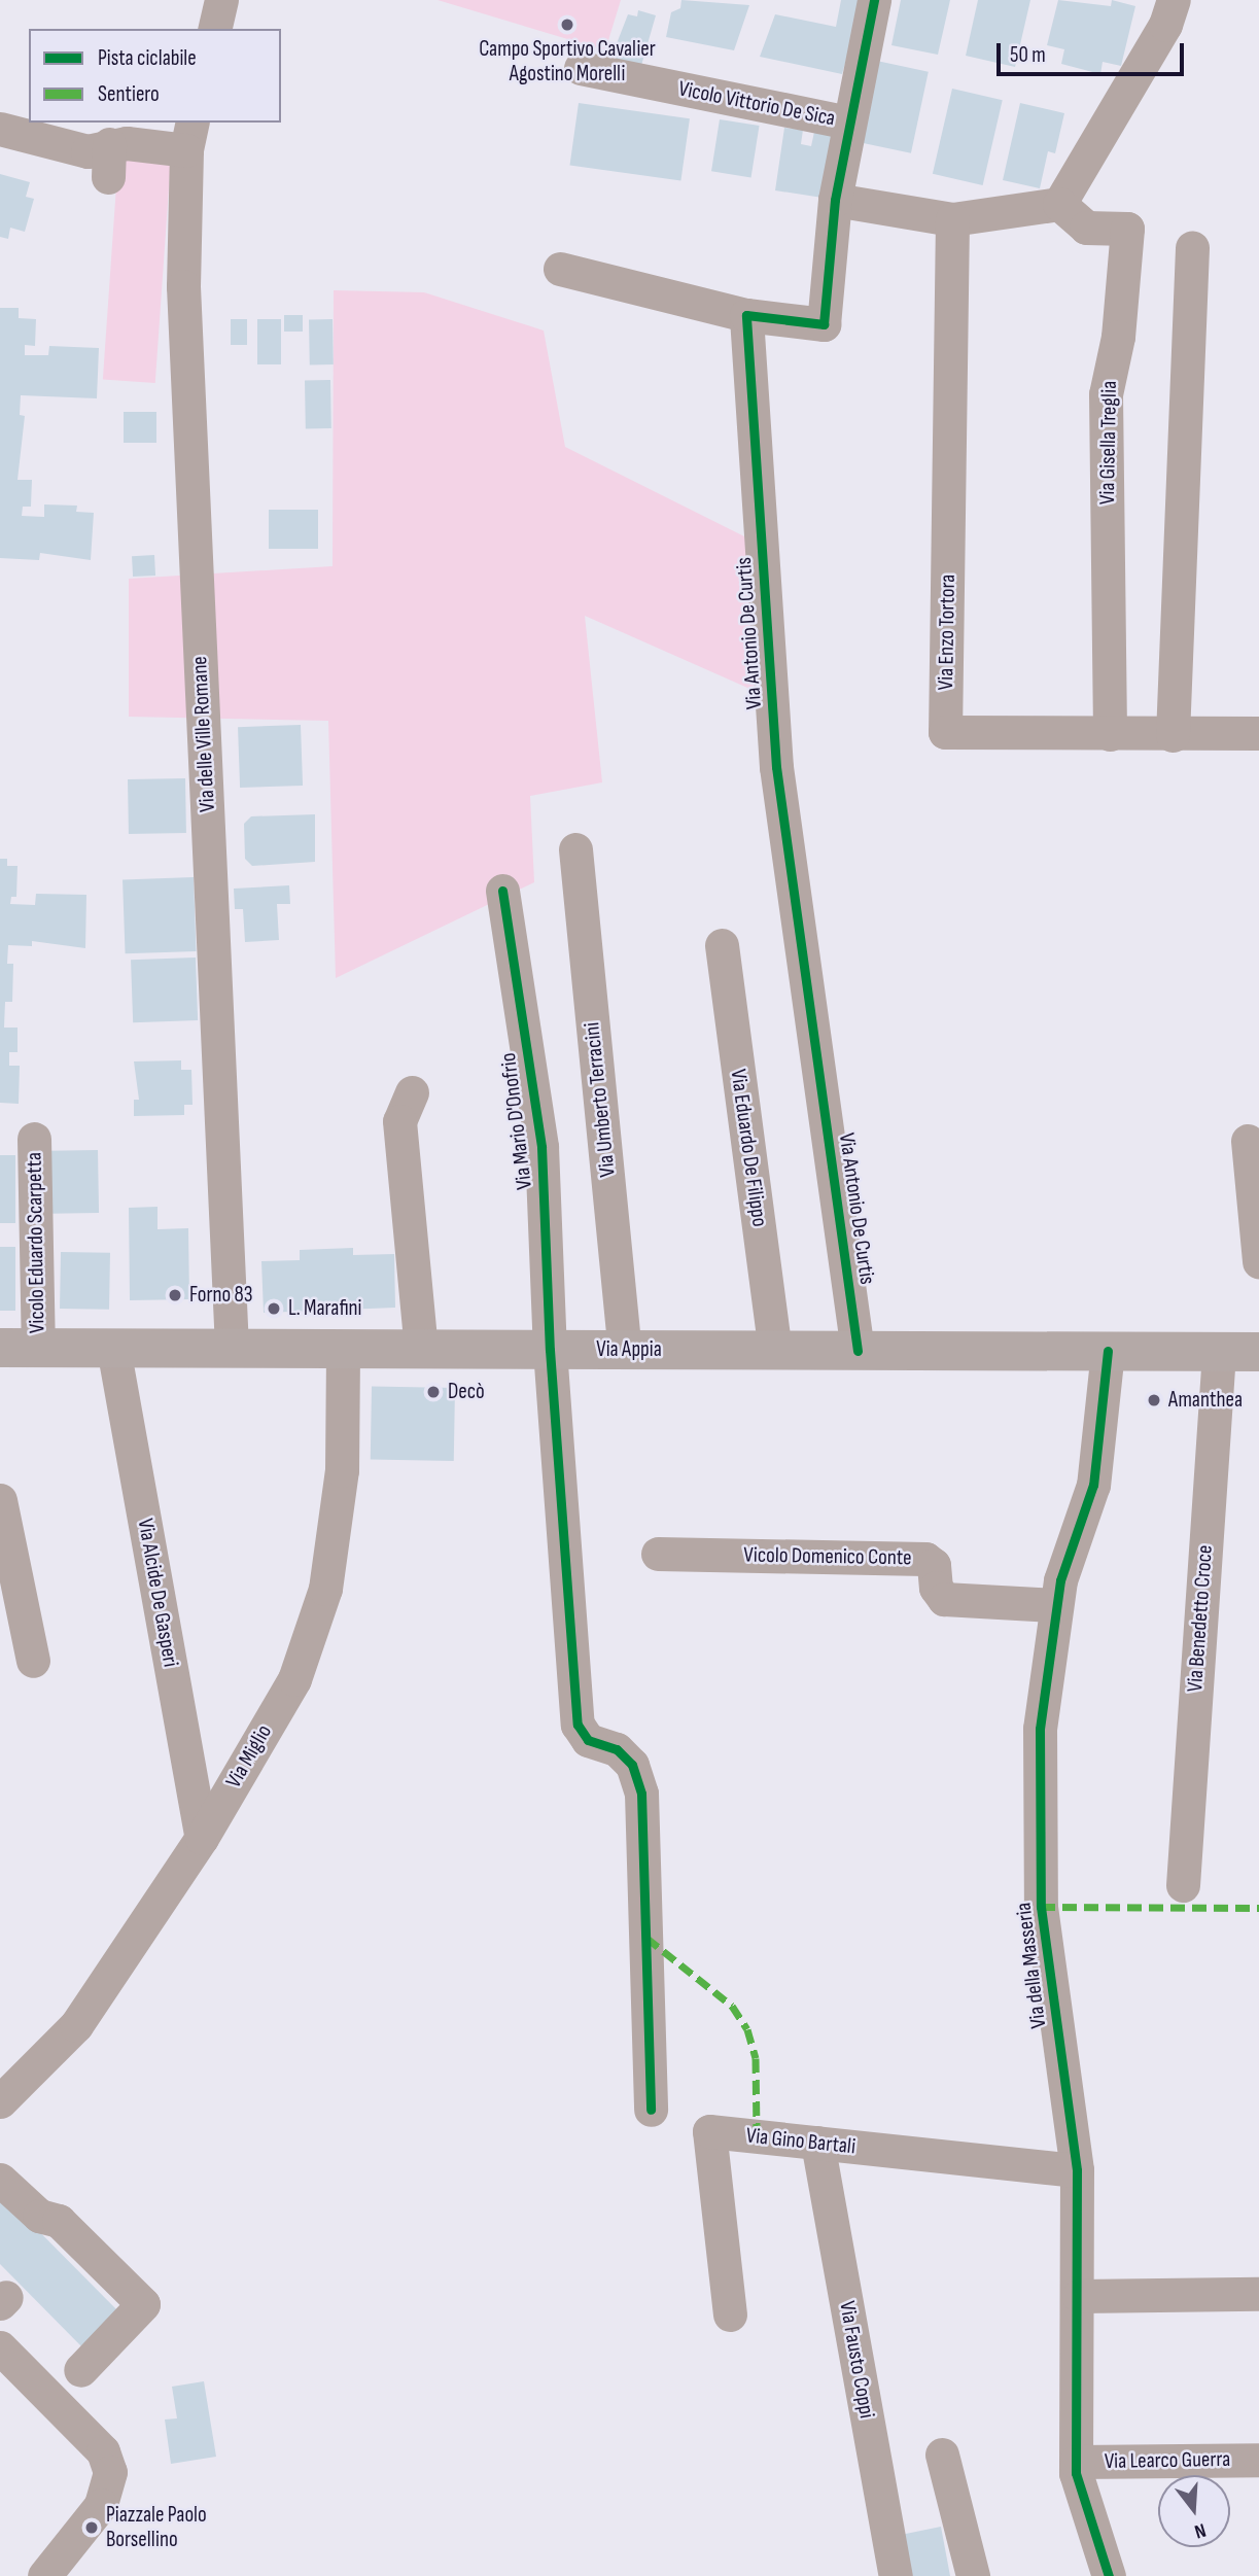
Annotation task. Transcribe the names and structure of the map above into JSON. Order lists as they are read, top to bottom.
{
  "streets": {
    "main road": ["Via Appia"],
    "street": [
      "Vicolo Vittorio De Sica",
      "Via Gisella Treglia",
      "Via Enzo Tortora",
      "Via Antonio De Curtis",
      "Via delle Ville Romane",
      "Via Umberto Terracini",
      "Via Mario D'Onofrio",
      "Via Eduardo De Filippo",
      "Vicolo Eduardo Scarpetta",
      "Vicolo Domenico Conte",
      "Via Alcide De Gasperi",
      "Via Benedetto Croce",
      "Via Miglio",
      "Via della Masseria",
      "Via Gino Bartali",
      "Via Fausto Coppi",
      "Via Learco Guerra"
    ]
  },
  "crossings": [
    ["Via Gisella Treglia", "Via Enzo Tortora"],
    ["Via Antonio De Curtis", "Via Appia"],
    ["Via delle Ville Romane", "Via Appia"],
    ["Via Umberto Terracini", "Via Appia"],
    ["Via Mario D'Onofrio", "Via Appia"],
    ["Via Eduardo De Filippo", "Via Appia"],
    ["Vicolo Eduardo Scarpetta", "Via Appia"],
    ["Via Appia", "Via Alcide De Gasperi"],
    ["Via Appia", "Via Benedetto Croce"],
    ["Via Appia", "Via Miglio"],
    ["Via Appia", "Via della Masseria"],
    ["Vicolo Domenico Conte", "Via della Masseria"],
    ["Via Alcide De Gasperi", "Via Miglio"],
    ["Via della Masseria", "Via Gino Bartali"],
    ["Via della Masseria", "Via Learco Guerra"],
    ["Via Gino Bartali", "Via Fausto Coppi"]
  ],
  "places": [
    "Campo Sportivo Cavalier Agostino Morelli",
    "Forno 83",
    "L. Marafini",
    "Decò",
    "Amanthea",
    "Piazzale Paolo Borsellino"
  ],
  "legend": ["Pista ciclabile", "Sentiero"],
  "scale_bar": "50 m",
  "north": "bottom"
}
